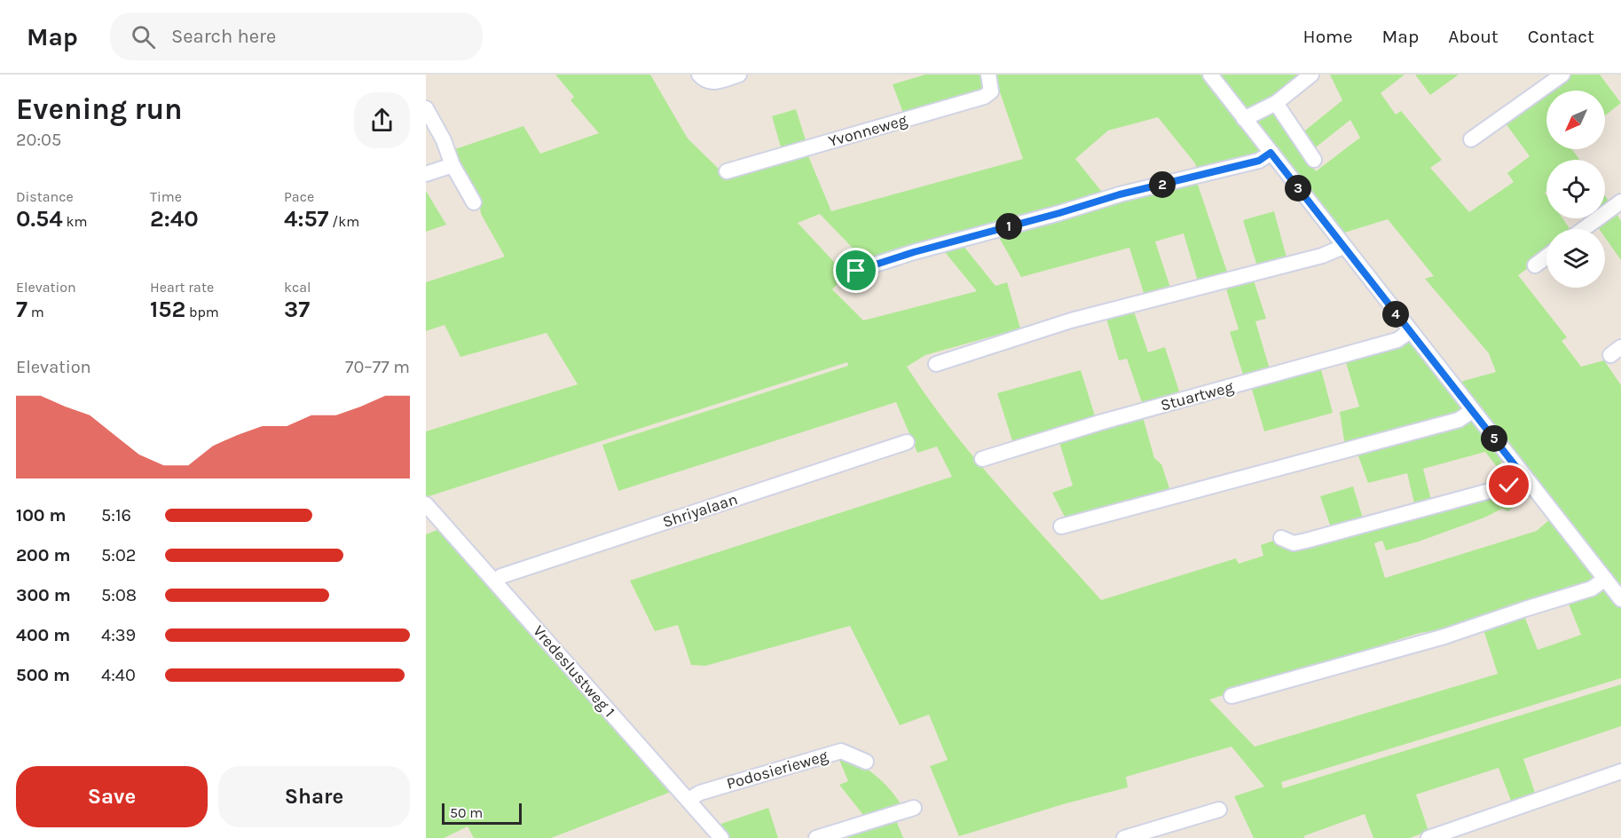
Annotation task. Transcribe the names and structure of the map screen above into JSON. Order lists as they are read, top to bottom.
{
  "streets": {
    "street": [
      "Yvonneweg",
      "Stuartweg",
      "Shriyalaan",
      "Vredeslustweg 1",
      "Podosierieweg"
    ]
  },
  "crossings": [
    ["Shriyalaan", "Vredeslustweg 1"],
    ["Vredeslustweg 1", "Podosierieweg"]
  ],
  "scale_bar": "50 m",
  "north": "bottom left",
  "page": {
    "header": "Map",
    "search": "Search here",
    "nav": [
      "Home",
      "Map",
      "About",
      "Contact"
    ],
    "heading": ["Evening run", "20:05"],
    "stats": [
      ["Distance", "0.54 km"],
      ["Time", "2:40"],
      ["Pace", "4:57 /km"],
      ["Elevation", "7 m"],
      ["Heart rate", "152 bpm"],
      ["kcal", "37"]
    ],
    "pins": [
      "2",
      "3",
      "1",
      "4",
      "5"
    ],
    "chart": ["Elevation", "70–77 m"],
    "list": [
      {
        "name": "100 m",
        "note": "5:16"
      },
      {
        "name": "200 m",
        "note": "5:02"
      },
      {
        "name": "300 m",
        "note": "5:08"
      },
      {
        "name": "400 m",
        "note": "4:39"
      },
      {
        "name": "500 m",
        "note": "4:40"
      }
    ],
    "buttons": ["Save", "Share"],
    "scale": "50 m"
  }
}
